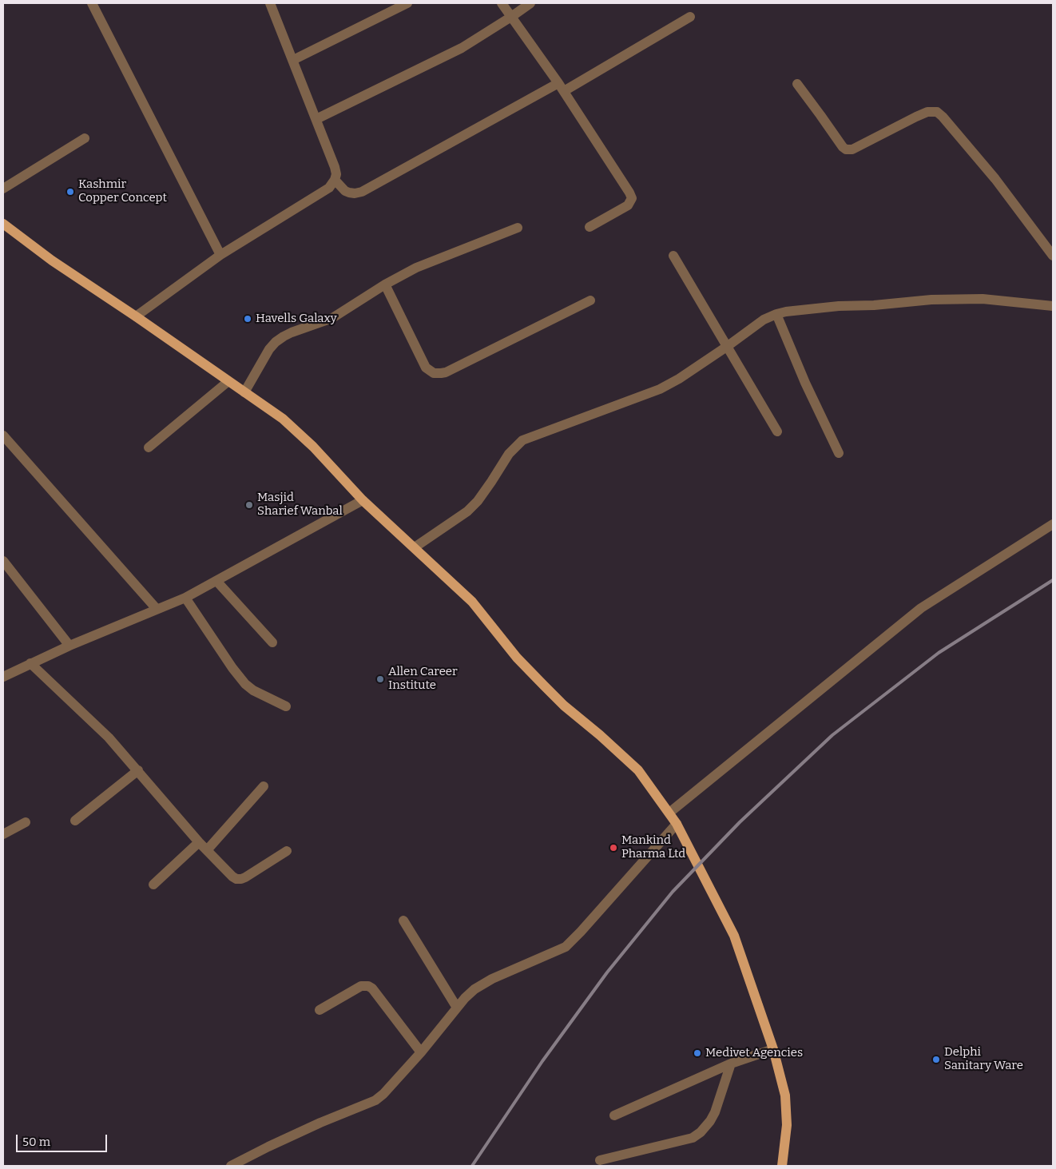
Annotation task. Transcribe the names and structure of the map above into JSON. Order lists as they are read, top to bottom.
{
  "places": [
    "Kashmir Copper Concept",
    "Havells Galaxy",
    "Masjid Sharief Wanbal",
    "Allen Career Institute",
    "Mankind Pharma Ltd",
    "Medivet Agencies",
    "Delphi Sanitary Ware"
  ],
  "scale_bar": "50 m"
}
